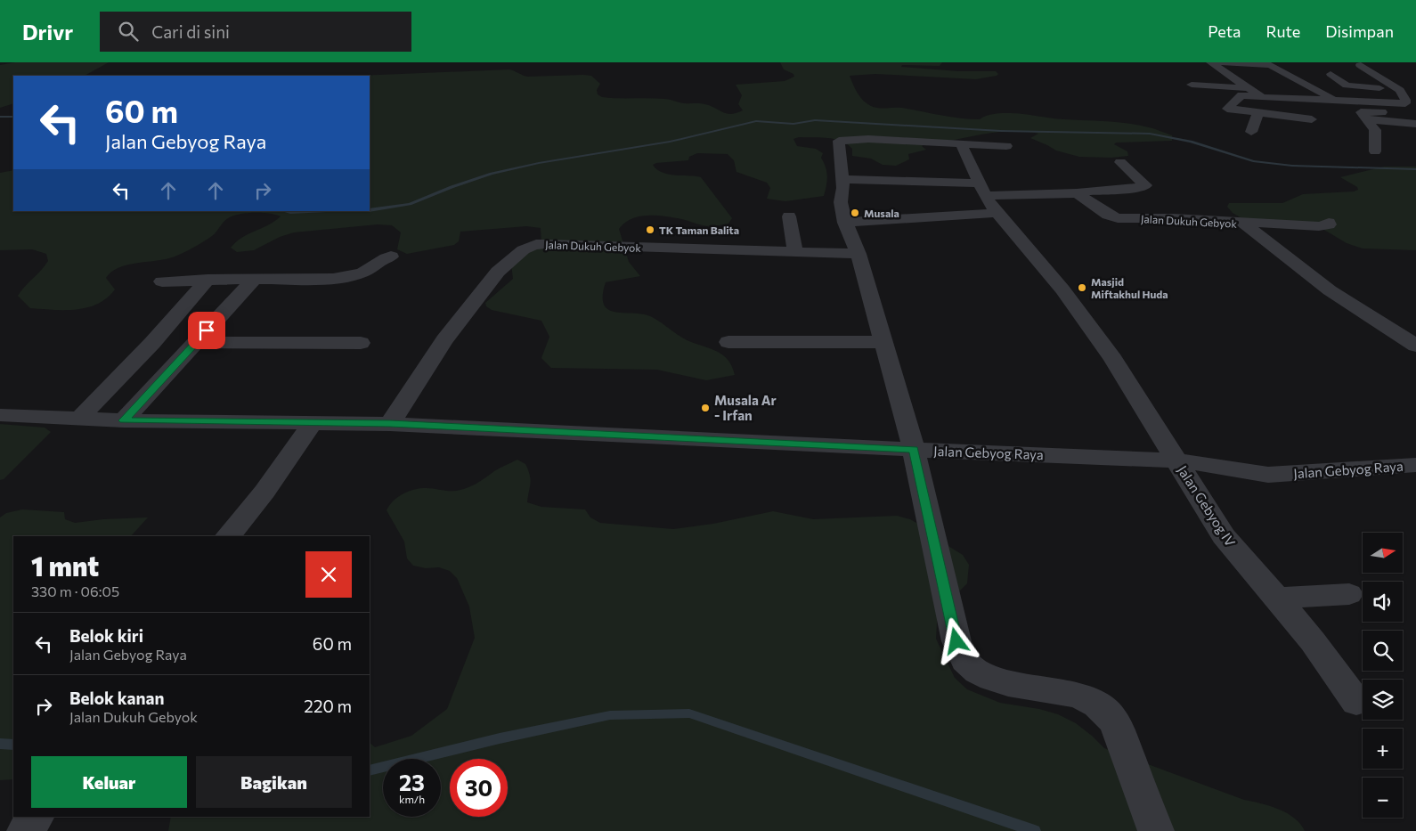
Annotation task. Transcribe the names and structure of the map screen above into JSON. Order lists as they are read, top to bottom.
{
  "streets": {
    "street": ["Jalan Dukuh Gebyok", "Jalan Gebyog Raya", "Jalan Gebyog IV"]
  },
  "crossings": [
    ["Jalan Dukuh Gebyok", "Jalan Gebyog Raya"],
    ["Jalan Gebyog Raya", "Jalan Gebyog IV"]
  ],
  "places": [
    "Musala",
    "TK Taman Balita",
    "Masjid Miftakhul Huda",
    "Musala Ar - Irfan"
  ],
  "north": "right",
  "page": {
    "header": "Drivr",
    "search": "Cari di sini",
    "nav": ["Peta", "Rute", "Disimpan"],
    "turn": ["60 m", "Jalan Gebyog Raya"],
    "map_buttons": ["+", "−"],
    "heading": ["1 mnt", "330 m · 06:05"],
    "list": [
      {
        "name": "Belok kiri",
        "note": "Jalan Gebyog Raya",
        "value": "60 m"
      },
      {
        "name": "Belok kanan",
        "note": "Jalan Dukuh Gebyok",
        "value": "220 m"
      }
    ],
    "buttons": ["Keluar", "Bagikan"],
    "speed": "23 km/h",
    "limit": "30"
  }
}
